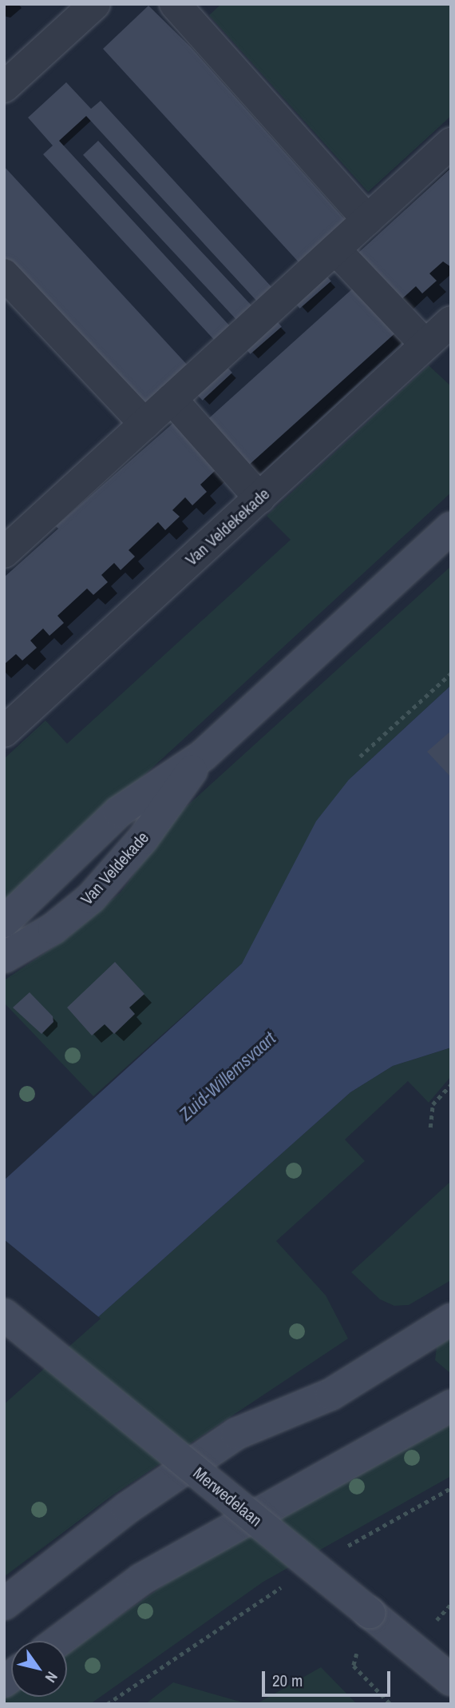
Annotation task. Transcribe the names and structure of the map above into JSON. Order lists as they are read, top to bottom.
{
  "streets": {
    "main road": ["Van Veldekade", "Merwedelaan"],
    "street": ["Van Veldekekade"]
  },
  "water": ["Zuid-Willemsvaart"],
  "scale_bar": "20 m",
  "north": "bottom right"
}
